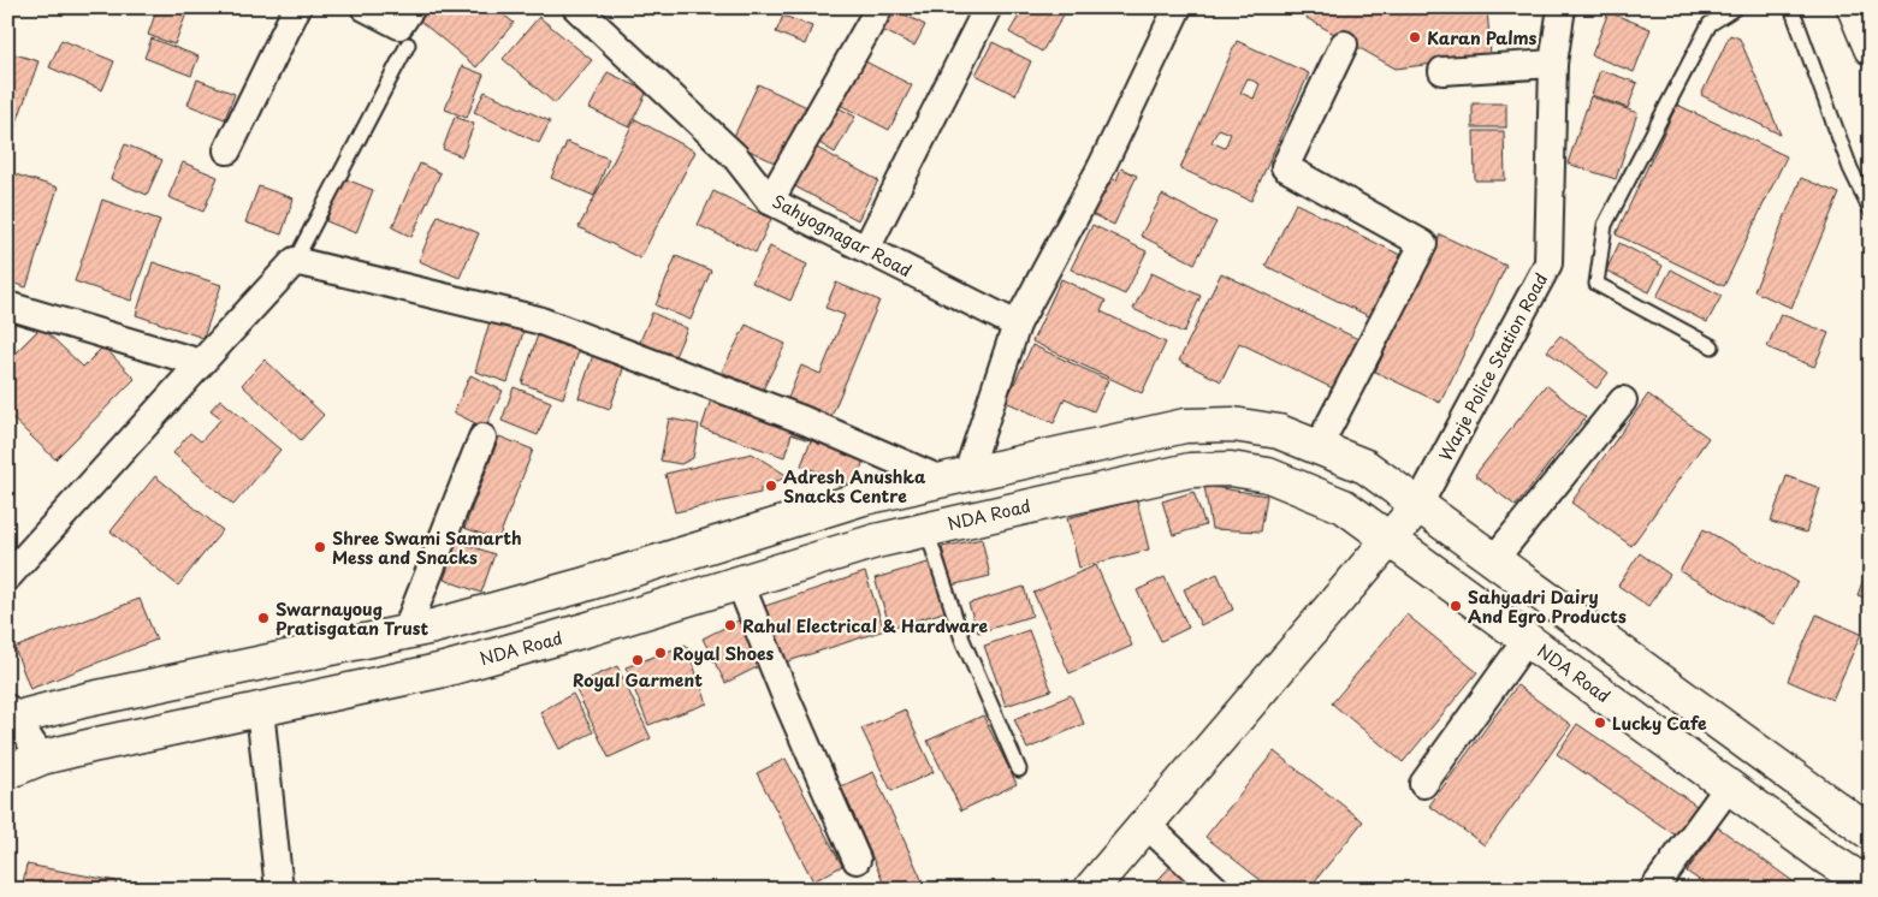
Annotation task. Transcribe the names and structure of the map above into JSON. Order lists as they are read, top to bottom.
{
  "streets": {
    "main road": ["NDA Road"],
    "street": ["Sahyognagar Road", "Warje Police Station Road"]
  },
  "places": [
    "Karan Palms",
    "Adresh Anushka Snacks Centre",
    "Shree Swami Samarth Mess and Snacks",
    "Sahyadri Dairy And Egro Products",
    "Swarnayoug Pratisgatan Trust",
    "Rahul Electrical & Hardware",
    "Royal Shoes",
    "Royal Garment",
    "Lucky Cafe"
  ]
}
